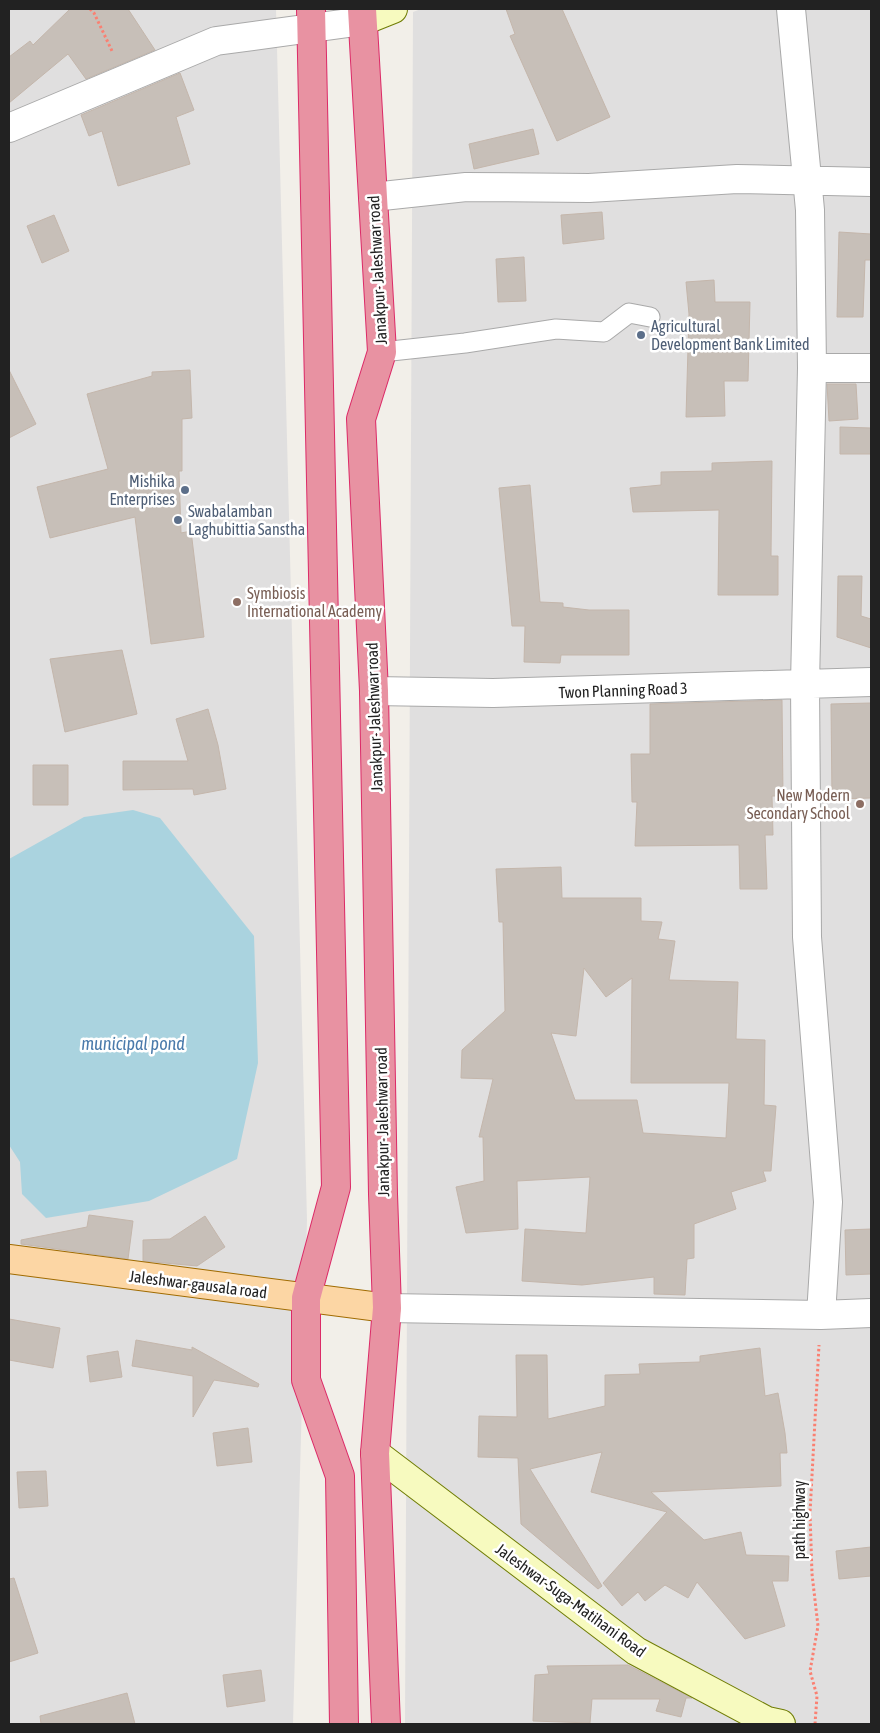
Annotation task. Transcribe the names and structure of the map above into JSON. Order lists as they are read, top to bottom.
{
  "streets": {
    "highway": ["Janakpur- Jaleshwar road"],
    "main road": ["Jaleshwar-gausala road", "Jaleshwar-Suga-Matihani Road"],
    "street": ["Twon Planning Road 3"],
    "path": ["path highway"]
  },
  "crossings": [
    ["Janakpur- Jaleshwar road", "Twon Planning Road 3"],
    ["Janakpur- Jaleshwar road", "Jaleshwar-gausala road"],
    ["Janakpur- Jaleshwar road", "Jaleshwar-Suga-Matihani Road"]
  ],
  "water": ["municipal pond"],
  "places": [
    "Agricultural Development Bank Limited",
    "Mishika Enterprises",
    "Swabalamban Laghubittia Sanstha",
    "Symbiosis International Academy",
    "New Modern Secondary School"
  ]
}
